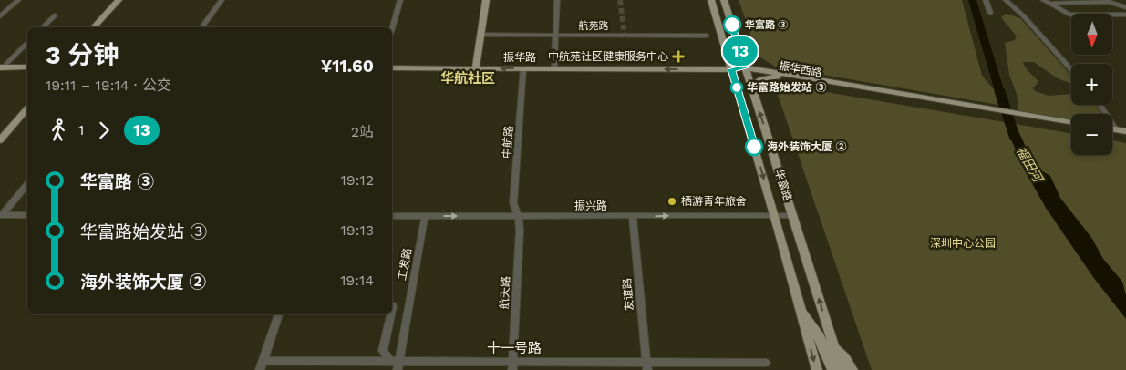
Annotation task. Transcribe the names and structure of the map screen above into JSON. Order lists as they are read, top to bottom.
{
  "streets": {
    "main road": ["振华路", "振华西路", "华富路"],
    "street": [
      "航苑路",
      "中航路",
      "振兴路",
      "工发路",
      "航天路",
      "友谊路",
      "十一号路"
    ]
  },
  "crossings": [
    ["振华路", "振华西路"],
    ["振华路", "中航路"],
    ["振华路", "华富路"],
    ["振华西路", "华富路"],
    ["中航路", "振兴路"],
    ["中航路", "航天路"],
    ["华富路", "振兴路"],
    ["振兴路", "工发路"],
    ["振兴路", "航天路"],
    ["振兴路", "友谊路"],
    ["工发路", "十一号路"],
    ["航天路", "十一号路"],
    ["友谊路", "十一号路"]
  ],
  "one_way": ["振华路", "振兴路"],
  "districts": ["华航社区"],
  "water": ["福田河"],
  "parks": ["深圳中心公园"],
  "places": {
    "other": [
      "华富路 ③",
      "华富路始发站 ③",
      "海外装饰大厦 ②",
      "栖游青年旅舍"
    ],
    "health": ["中航苑社区健康服务中心"]
  },
  "lines": ["bus line 13"],
  "north": "bottom",
  "page": {
    "on_map": "13",
    "map_buttons": ["+", "−"],
    "heading": ["3 分钟", "19:11 – 19:14 · 公交", "¥11.60"],
    "legs": ["1", "13", "2站"],
    "list": [
      {
        "name": "华富路 ③",
        "value": "19:12"
      },
      {
        "name": "华富路始发站 ③",
        "value": "19:13"
      },
      {
        "name": "海外装饰大厦 ②",
        "value": "19:14"
      }
    ]
  }
}
